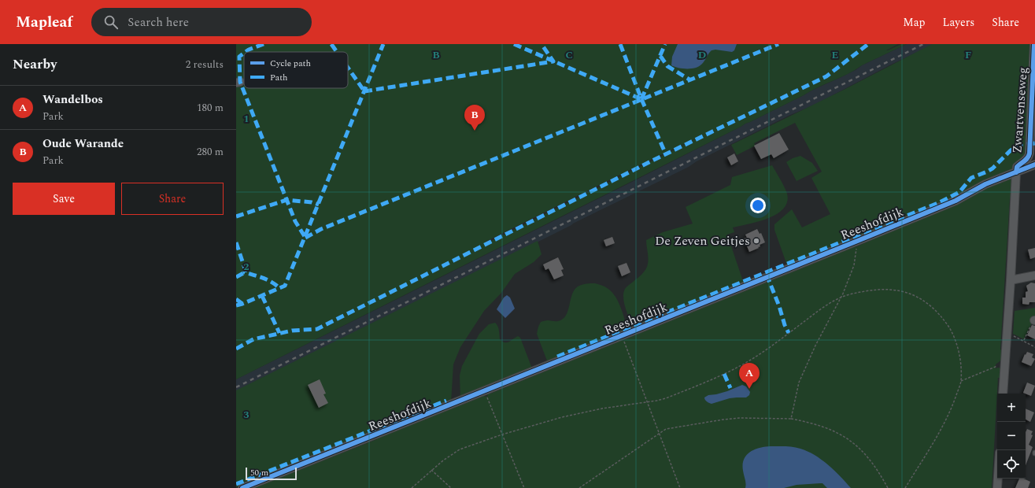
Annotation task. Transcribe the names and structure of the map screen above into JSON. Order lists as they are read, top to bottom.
{
  "streets": {
    "street": ["Zwartvenseweg", "Reeshofdijk"]
  },
  "crossings": [
    ["Zwartvenseweg", "Reeshofdijk"]
  ],
  "places": ["De Zeven Geitjes"],
  "legend": ["Cycle path", "Path"],
  "scale_bar": "50 m",
  "page": {
    "header": "Mapleaf",
    "search": "Search here",
    "nav": ["Map", "Layers", "Share"],
    "heading": ["Nearby", "2 results"],
    "list": [
      {
        "mark": "A",
        "name": "Wandelbos",
        "note": "Park",
        "value": "180 m"
      },
      {
        "mark": "B",
        "name": "Oude Warande",
        "note": "Park",
        "value": "280 m"
      }
    ],
    "pins": ["B", "A"],
    "buttons": ["Save", "Share"],
    "map_buttons": ["+", "−"],
    "scale": "50 m"
  },
  "grid": {
    "columns": [
      "B",
      "C",
      "D",
      "E",
      "F"
    ],
    "rows": ["1", "2", "3"]
  }
}
